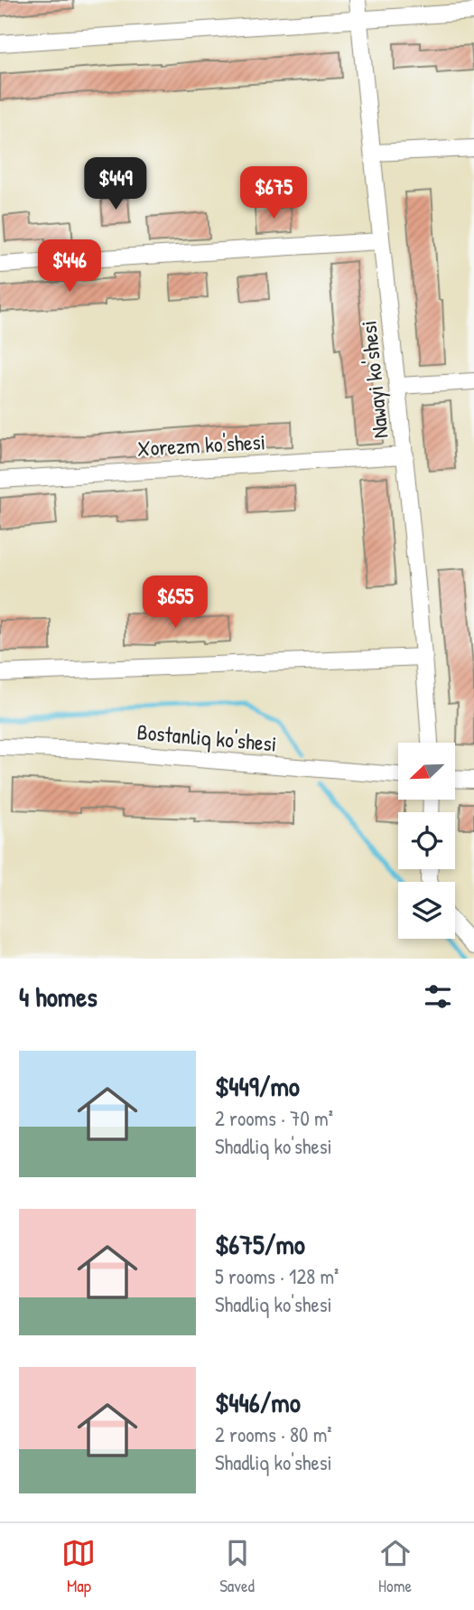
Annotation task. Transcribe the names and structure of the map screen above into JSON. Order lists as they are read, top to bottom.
{
  "streets": {
    "street": ["Nawayi ko'shesi", "Xorezm ko'shesi", "Bostanliq ko'shesi"]
  },
  "crossings": [
    ["Nawayi ko'shesi", "Xorezm ko'shesi"]
  ],
  "north": "bottom left",
  "page": {
    "price": [
      "$449",
      "$675",
      "$446",
      "$655"
    ],
    "heading": "4 homes",
    "list": [
      {
        "name": "$449/mo",
        "note": "2 rooms · 70 m² · Shadliq ko'shesi"
      },
      {
        "name": "$675/mo",
        "note": "5 rooms · 128 m² · Shadliq ko'shesi"
      },
      {
        "name": "$446/mo",
        "note": "2 rooms · 80 m² · Shadliq ko'shesi"
      }
    ],
    "tabs": ["Map", "Saved", "Home"]
  }
}
